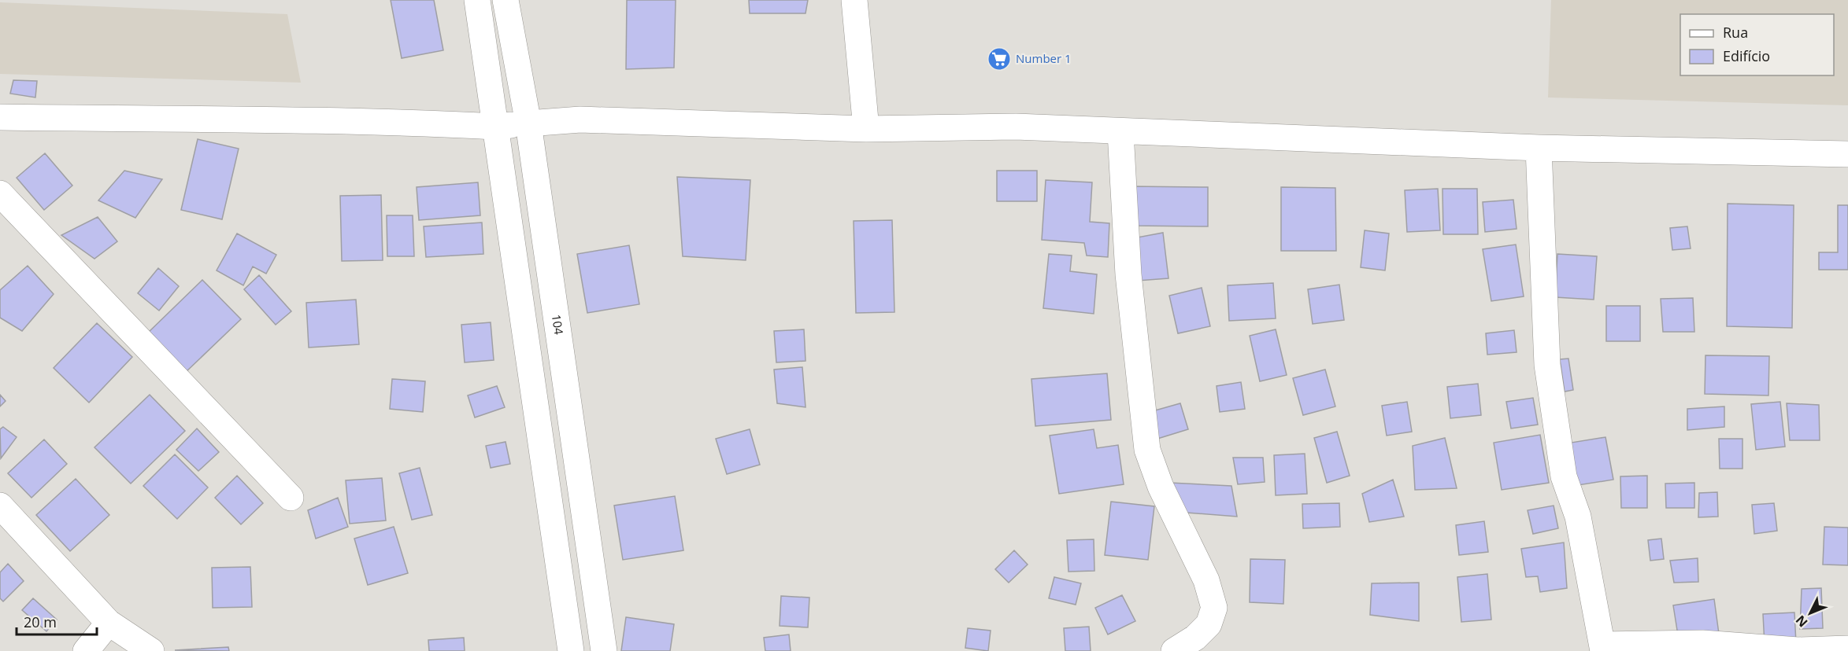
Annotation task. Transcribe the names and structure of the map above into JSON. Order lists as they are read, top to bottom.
{
  "streets": {
    "street": ["104"]
  },
  "places": {
    "supermarket": ["Number 1"]
  },
  "legend": ["Rua", "Edifício"],
  "scale_bar": "20 m",
  "north": "bottom left"
}
